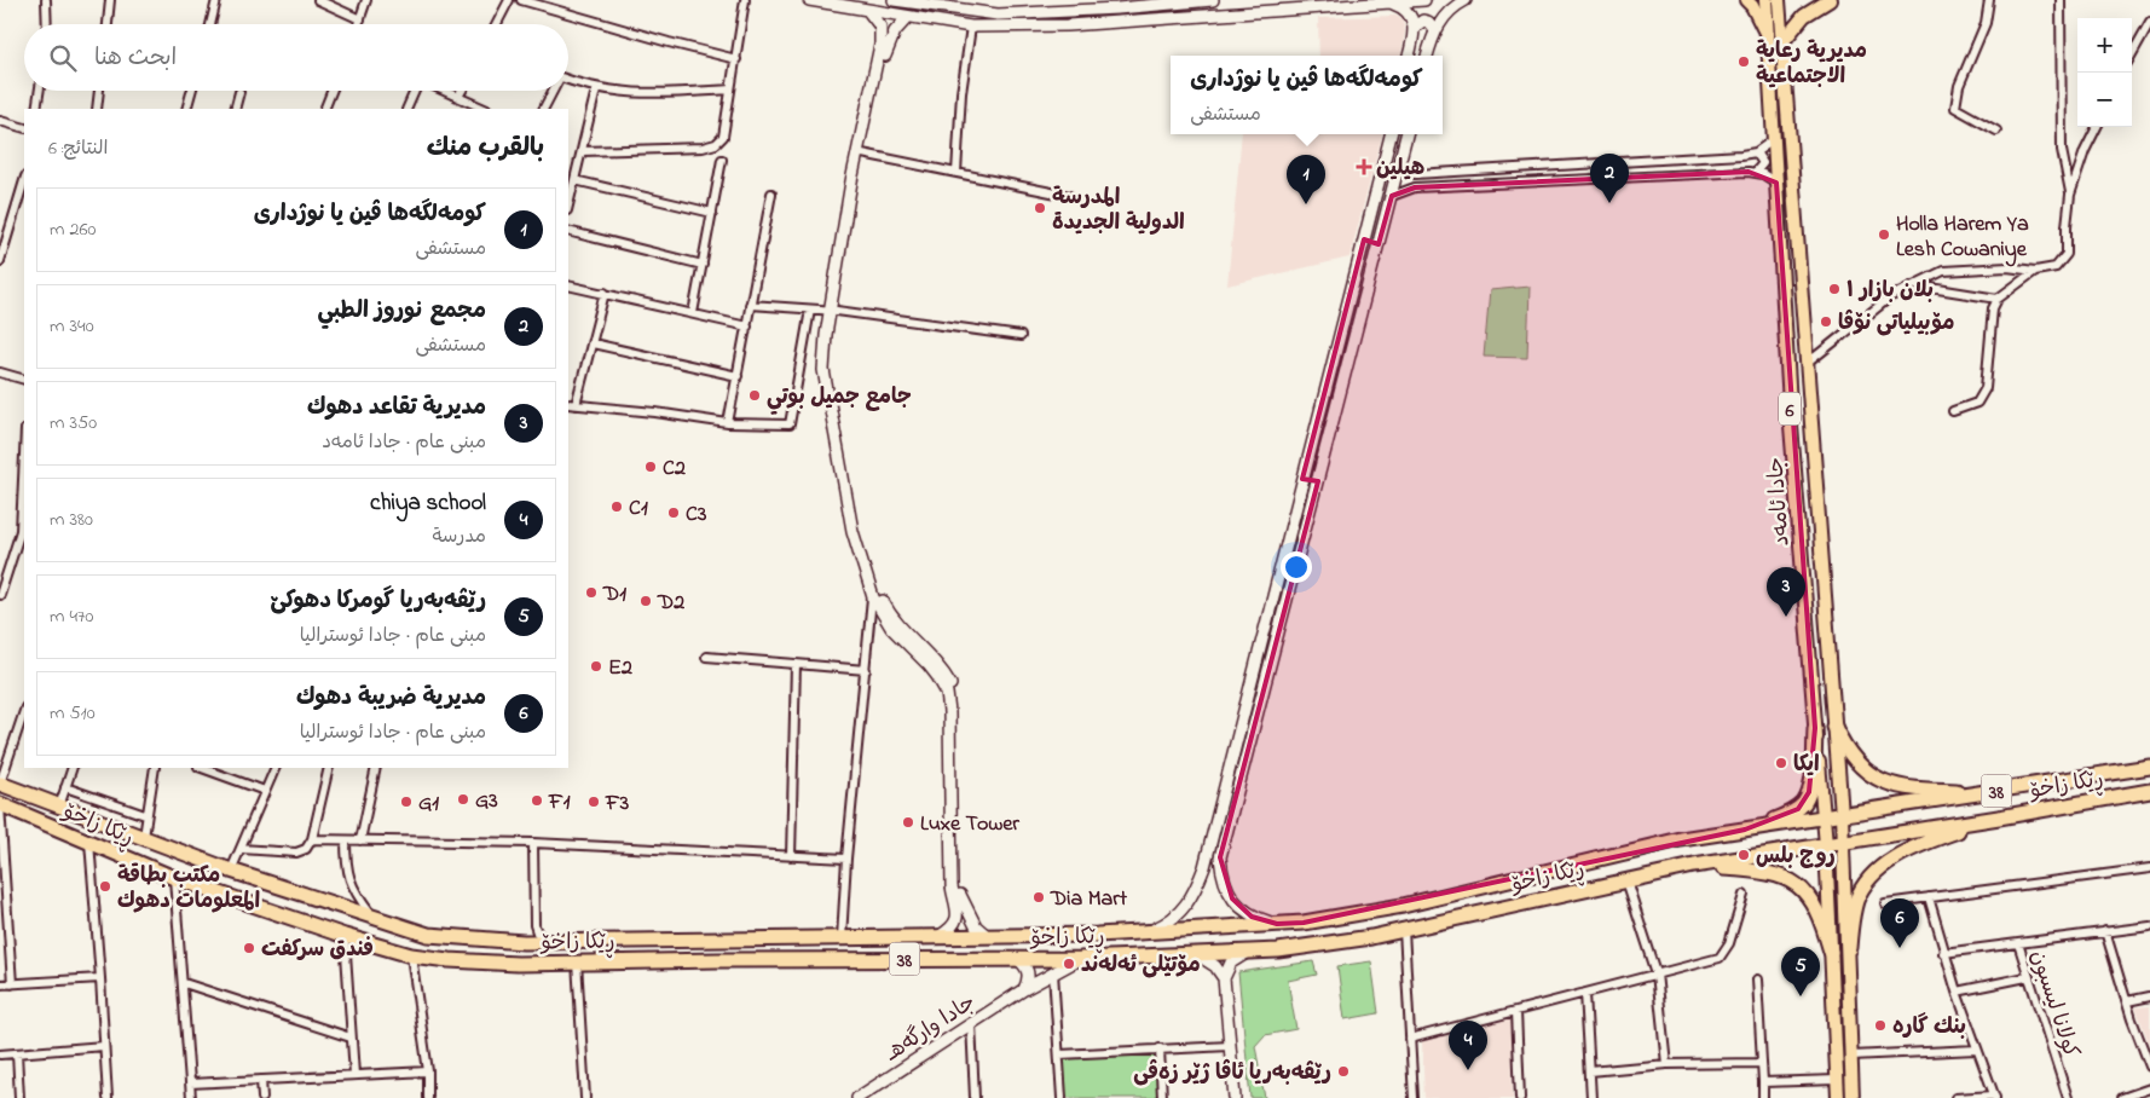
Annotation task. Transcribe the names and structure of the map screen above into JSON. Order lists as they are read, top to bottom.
{
  "streets": {
    "highway": ["ڕێکا زاخۆ", "38"],
    "main road": ["6", "جادا ئامەد"],
    "street": ["كولانا ليسبون", "جادا وارگه‌هـ"]
  },
  "crossings": [
    ["جادا ئامەد", "ڕێکا زاخۆ"],
    ["ڕێکا زاخۆ", "جادا وارگه‌هـ"]
  ],
  "places": {
    "other": [
      "مديرية رعاية الاجتماعية",
      "المدرسة الدولية الجديدة",
      "Holla Harem Ya Lesh Cowaniye",
      "بلان بازار ١",
      "مۆبیلیاتی نۆڤا",
      "جامع جميل بوتي",
      "C2",
      "C1",
      "C3",
      "D1",
      "D2",
      "E2",
      "ايكا",
      "G3",
      "F1",
      "G1",
      "F3",
      "Luxe Tower",
      "روج بلس",
      "مكتب بطاقة المعلومات دهوك",
      "Dia Mart",
      "فندق سركفت",
      "مۆتێلی ئەلەند",
      "بنك گاره",
      "رێڤەبەریا ئاڤا ژێر زەڤی"
    ],
    "health": ["هيلين"]
  },
  "page": {
    "map_buttons": ["+", "−"],
    "search": "ابحث هنا",
    "popup": ["کومەلگەها ڤین یا نوژداری", "مستشفى"],
    "heading": ["بالقرب منك", "النتائج: 6"],
    "pins": [
      "2",
      "1",
      "3",
      "6",
      "5",
      "4"
    ],
    "list": [
      {
        "mark": "1",
        "name": "کومەلگەها ڤین یا نوژداری",
        "note": "مستشفى",
        "value": "260 m"
      },
      {
        "mark": "2",
        "name": "مجمع نوروز الطبي",
        "note": "مستشفى",
        "value": "340 m"
      },
      {
        "mark": "3",
        "name": "مديرية تقاعد دهوك",
        "note": "مبنى عام · جادا ئامەد",
        "value": "350 m"
      },
      {
        "mark": "4",
        "name": "chiya school",
        "note": "مدرسة",
        "value": "380 m"
      },
      {
        "mark": "5",
        "name": "رێڤه‌به‌ریا گومركا دهوكێ",
        "note": "مبنى عام · جادا ئوسترالیا",
        "value": "470 m"
      },
      {
        "mark": "6",
        "name": "مديرية ضريبة دهوك",
        "note": "مبنى عام · جادا ئوسترالیا",
        "value": "510 m"
      }
    ]
  }
}
